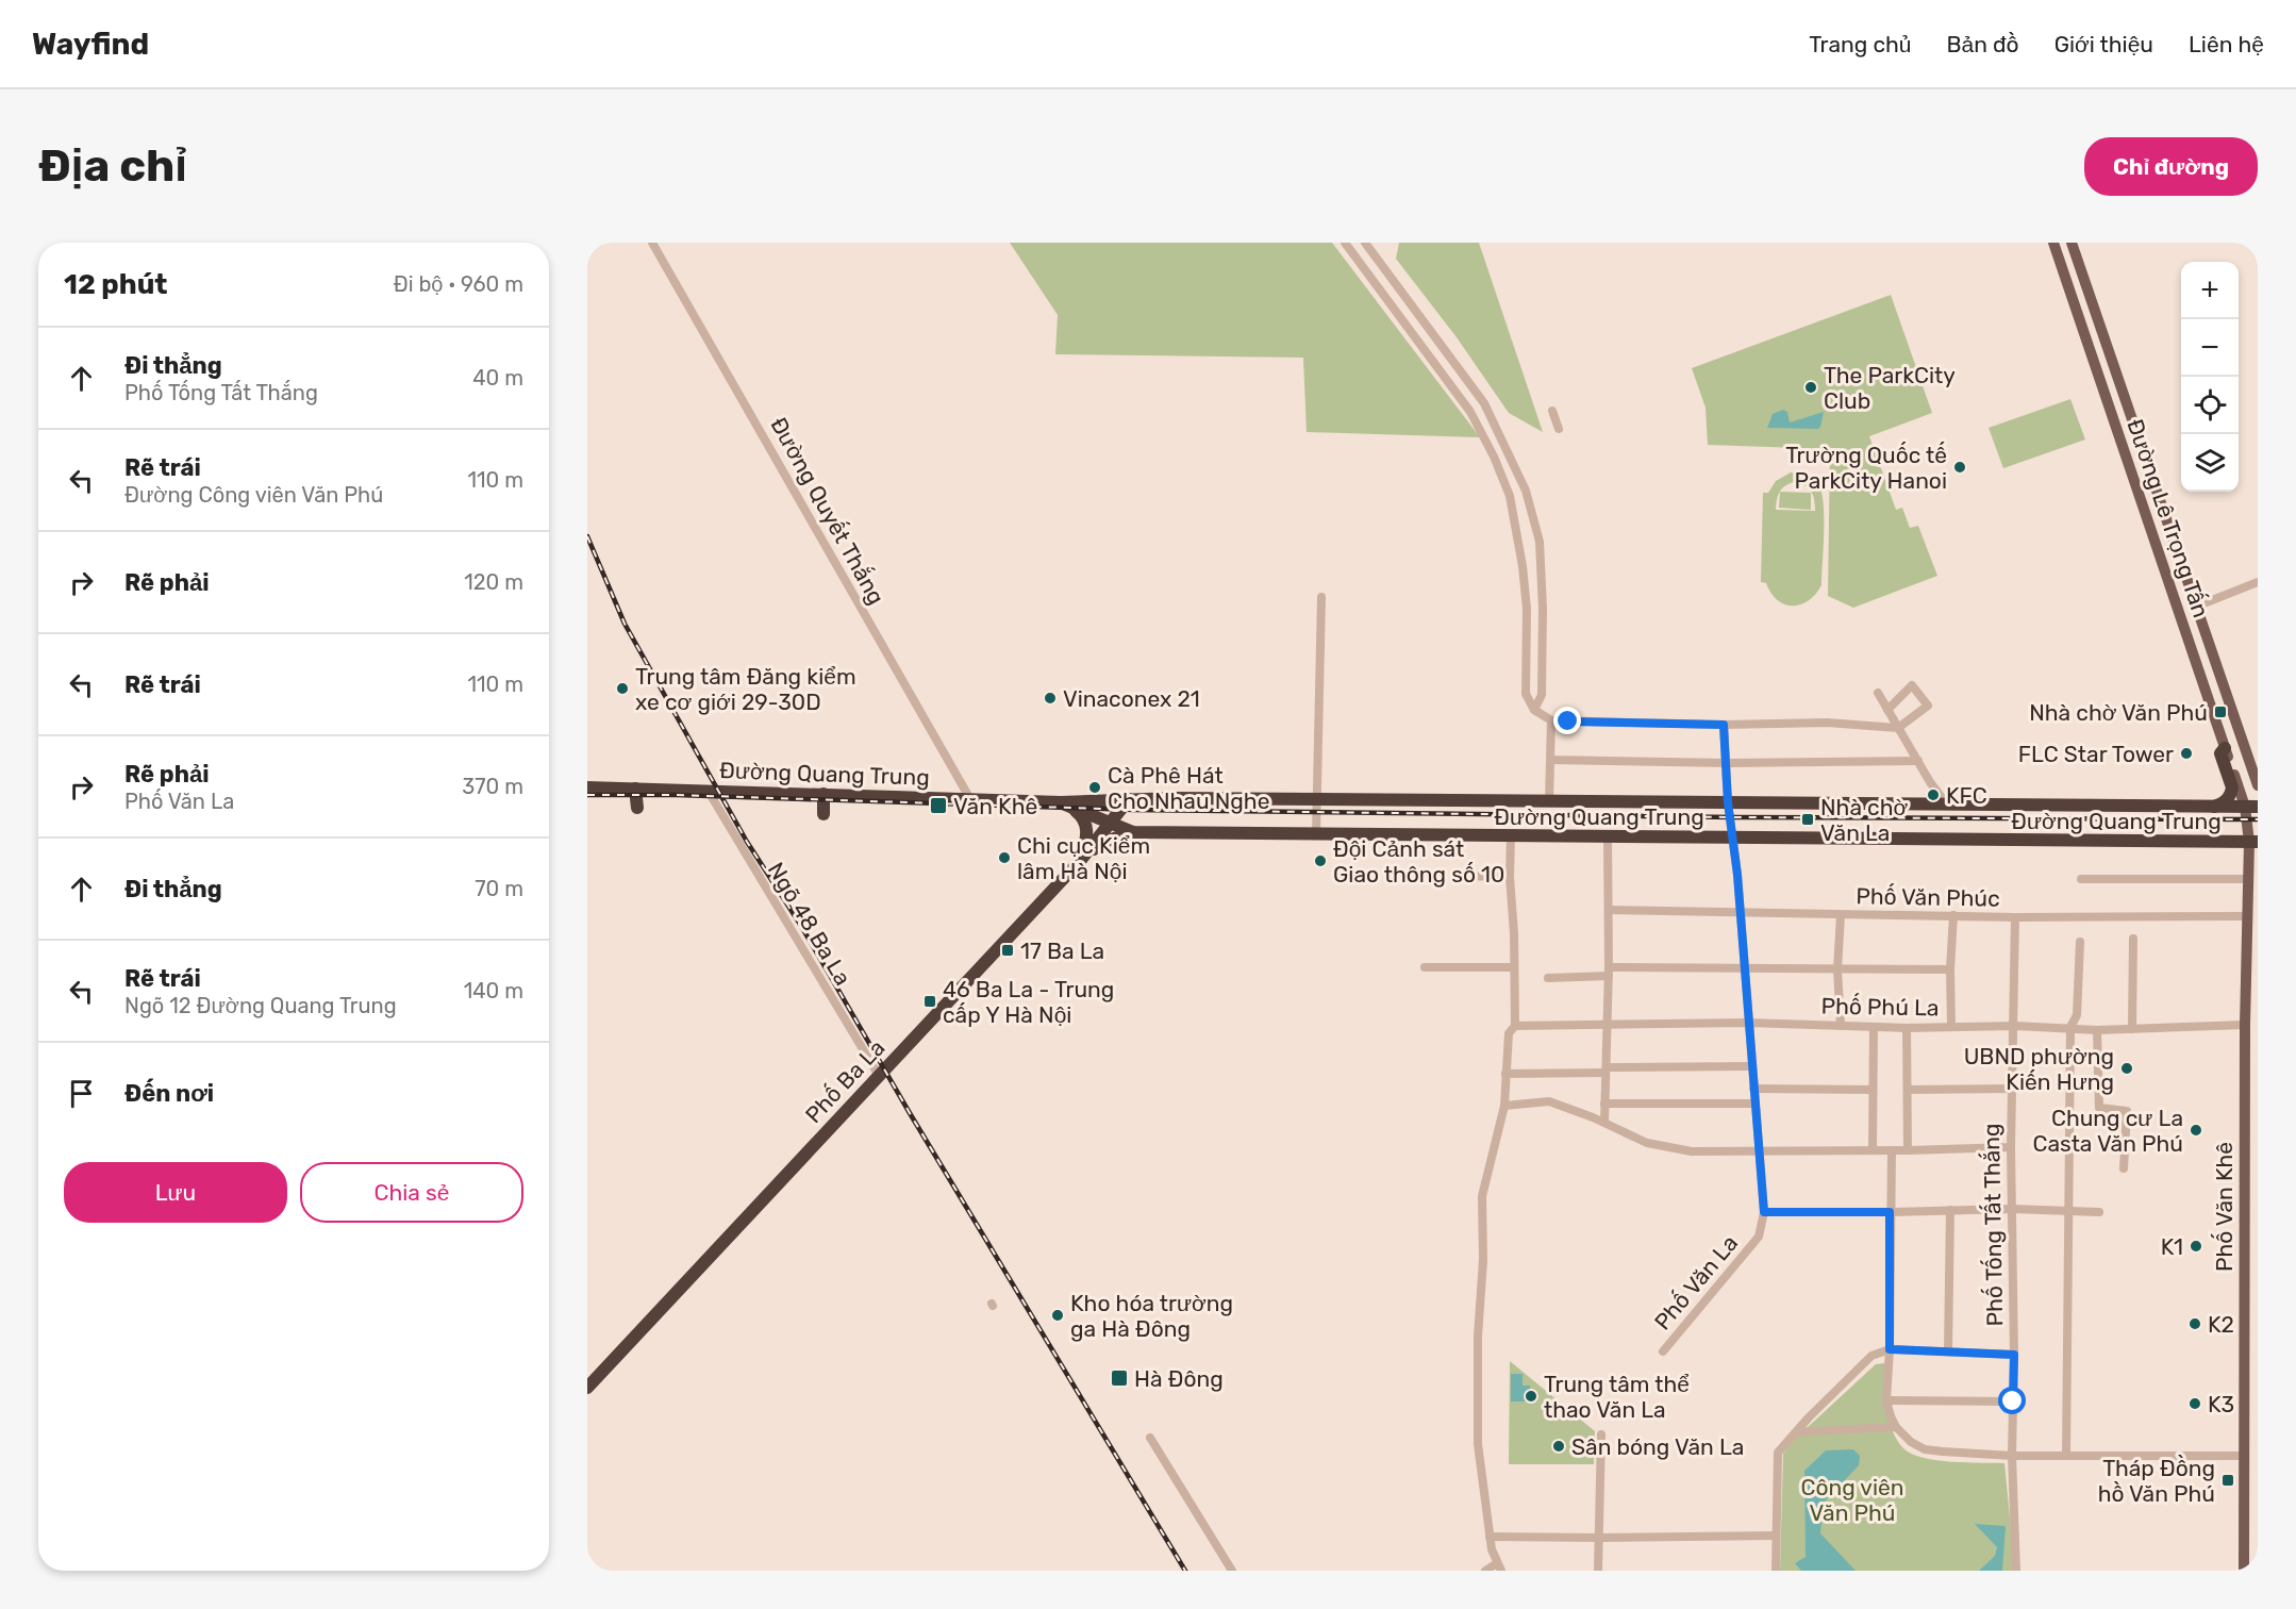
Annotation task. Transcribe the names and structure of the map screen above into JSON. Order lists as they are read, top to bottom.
{
  "streets": {
    "highway": ["Đường Quang Trung", "Phố Ba La"],
    "main road": ["Đường Lê Trọng Tấn", "Phố Văn Khê"],
    "street": [
      "Đường Quyết Thắng",
      "Phố Văn Phúc",
      "Ngõ 48 Ba La",
      "Phố Phú La",
      "Phố Tống Tất Thắng",
      "Phố Văn La"
    ]
  },
  "crossings": [
    ["Đường Quyết Thắng", "Đường Quang Trung"],
    ["Đường Lê Trọng Tấn", "Đường Quang Trung"],
    ["Đường Lê Trọng Tấn", "Phố Văn Khê"],
    ["Đường Quang Trung", "Ngõ 48 Ba La"],
    ["Đường Quang Trung", "Phố Ba La"],
    ["Đường Quang Trung", "Phố Văn Khê"],
    ["Phố Văn Phúc", "Phố Văn Khê"],
    ["Phố Văn Phúc", "Phố Tống Tất Thắng"],
    ["Ngõ 48 Ba La", "Phố Ba La"],
    ["Phố Phú La", "Phố Văn Khê"],
    ["Phố Phú La", "Phố Tống Tất Thắng"]
  ],
  "parks": ["Công viên Văn Phú"],
  "places": {
    "other": [
      "The ParkCity Club",
      "Trường Quốc tế ParkCity Hanoi",
      "Trung tâm Đăng kiểm xe cơ giới 29-30D",
      "Vinaconex 21",
      "FLC Star Tower",
      "Cà Phê Hát Cho Nhau Nghe",
      "KFC",
      "Chi cục Kiểm lâm Hà Nội",
      "Đội Cảnh sát Giao thông số 10",
      "UBND phường Kiến Hưng",
      "Chung cư La Casta Văn Phú",
      "K1",
      "Kho hóa trường ga Hà Đông",
      "K2",
      "Trung tâm thể thao Văn La",
      "K3",
      "Sân bóng Văn La"
    ],
    "transit": [
      "Nhà chờ Văn Phú",
      "Văn Khê",
      "Nhà chờ Văn La",
      "17 Ba La",
      "46 Ba La - Trung cấp Y Hà Nội",
      "Hà Đông",
      "Tháp Đồng hồ Văn Phú"
    ]
  },
  "page": {
    "header": "Wayfind",
    "nav": [
      "Trang chủ",
      "Bản đồ",
      "Giới thiệu",
      "Liên hệ"
    ],
    "buttons": [
      "Chỉ đường",
      ["Lưu", "Chia sẻ"]
    ],
    "title": "Địa chỉ",
    "heading": ["12 phút", "Đi bộ · 960 m"],
    "map_buttons": ["+", "−"],
    "list": [
      ["Đi thẳng", "Phố Tống Tất Thắng", "40 m"],
      ["Rẽ trái", "Đường Công viên Văn Phú", "110 m"],
      ["Rẽ phải", "120 m"],
      ["Rẽ trái", "110 m"],
      ["Rẽ phải", "Phố Văn La", "370 m"],
      ["Đi thẳng", "70 m"],
      ["Rẽ trái", "Ngõ 12 Đường Quang Trung", "140 m"],
      "Đến nơi"
    ]
  }
}
